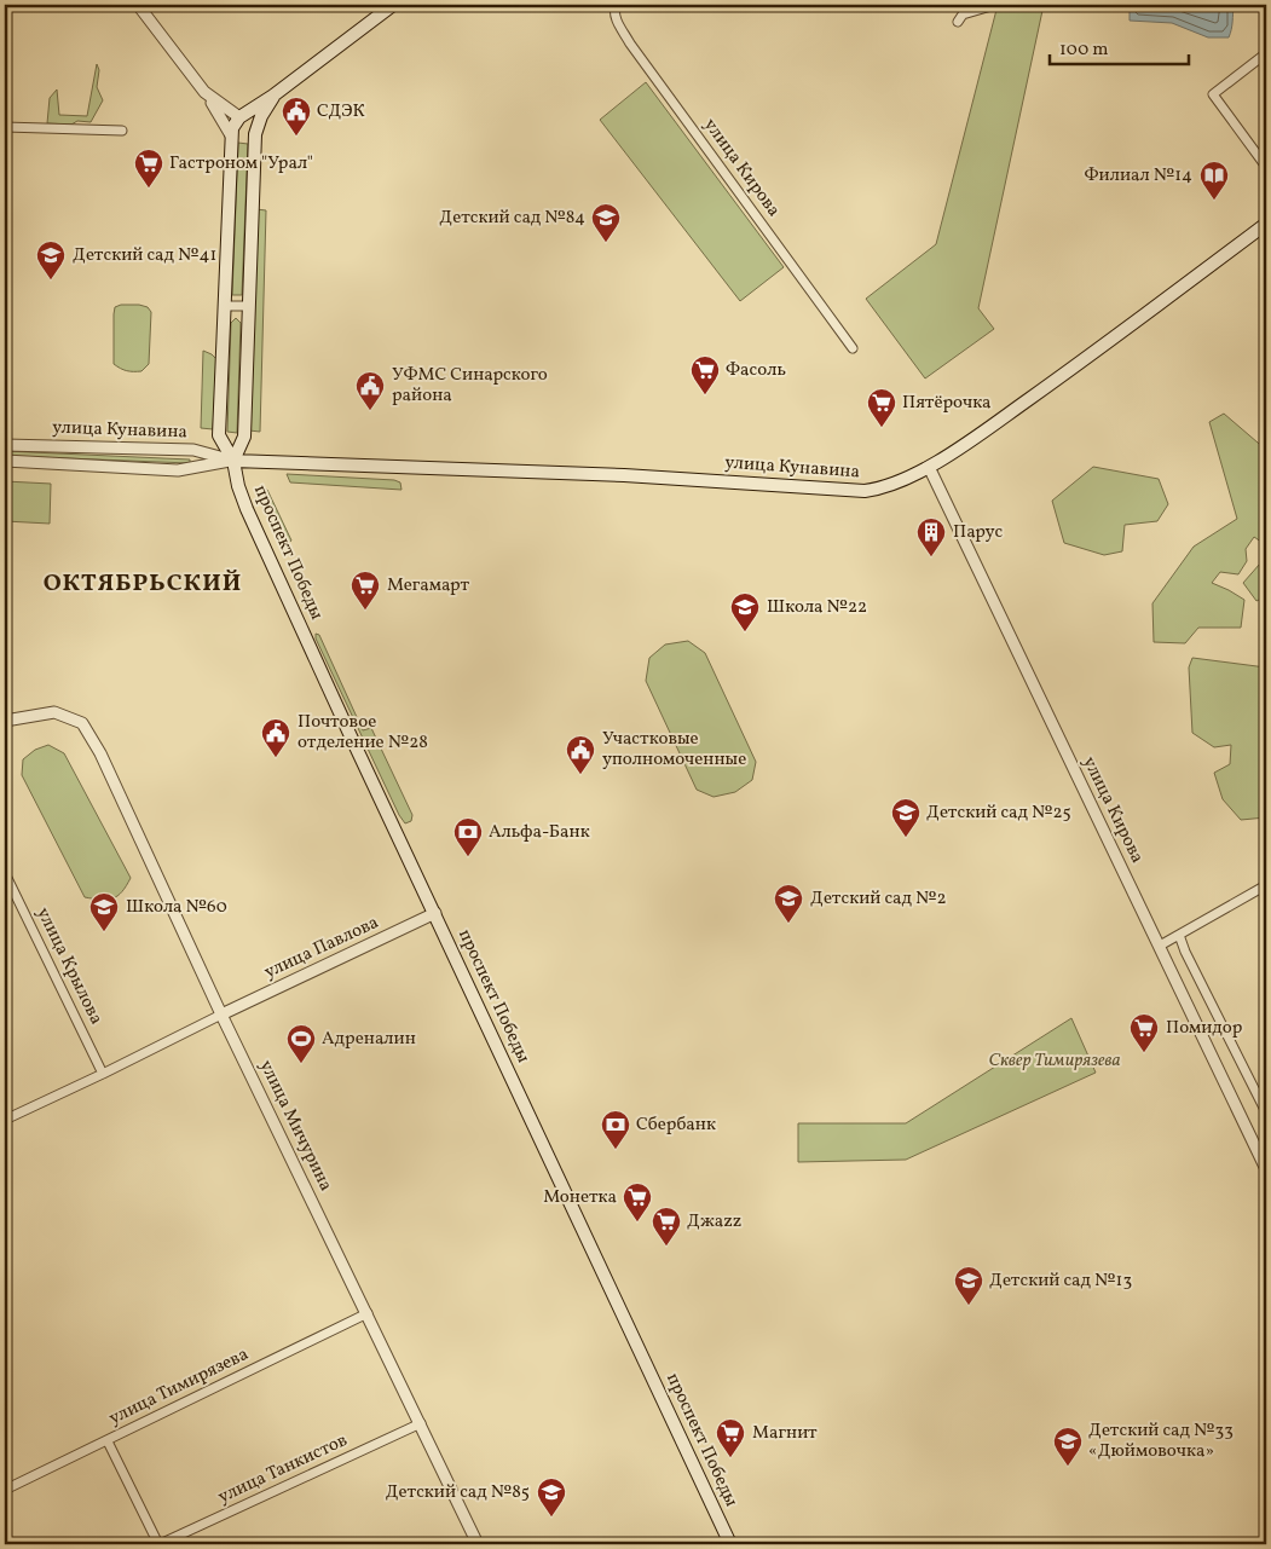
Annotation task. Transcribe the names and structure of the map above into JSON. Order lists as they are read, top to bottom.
{
  "streets": {
    "main road": ["улица Кунавина", "проспект Победы"],
    "street": [
      "улица Кирова",
      "улица Павлова",
      "улица Крылова",
      "улица Мичурина",
      "улица Тимирязева",
      "улица Танкистов"
    ]
  },
  "crossings": [
    ["улица Кирова", "улица Кунавина"],
    ["улица Кунавина", "проспект Победы"],
    ["проспект Победы", "улица Павлова"],
    ["улица Павлова", "улица Мичурина"],
    ["улица Мичурина", "улица Тимирязева"],
    ["улица Мичурина", "улица Танкистов"]
  ],
  "districts": ["ОКТЯБРЬСКИЙ"],
  "parks": ["Сквер Тимирязева"],
  "places": {
    "public building": [
      "СДЭК",
      "УФМС Синарского района",
      "Почтовое отделение №28",
      "Участковые уполномоченные"
    ],
    "supermarket": [
      "Гастроном \"Урал\"",
      "Фасоль",
      "Пятёрочка",
      "Мегамарт",
      "Помидор",
      "Монетка",
      "Джаzz",
      "Магнит"
    ],
    "library": ["Филиал №14"],
    "school or university": [
      "Детский сад №84",
      "Детский сад №41",
      "Школа №22",
      "Детский сад №25",
      "Детский сад №2",
      "Школа №60",
      "Детский сад №13",
      "Детский сад №33 «Дюймовочка»",
      "Детский сад №85"
    ],
    "building": ["Парус"],
    "bank": ["Альфа-Банк", "Сбербанк"],
    "sports": ["Адреналин"]
  },
  "scale_bar": "100 m"
}
